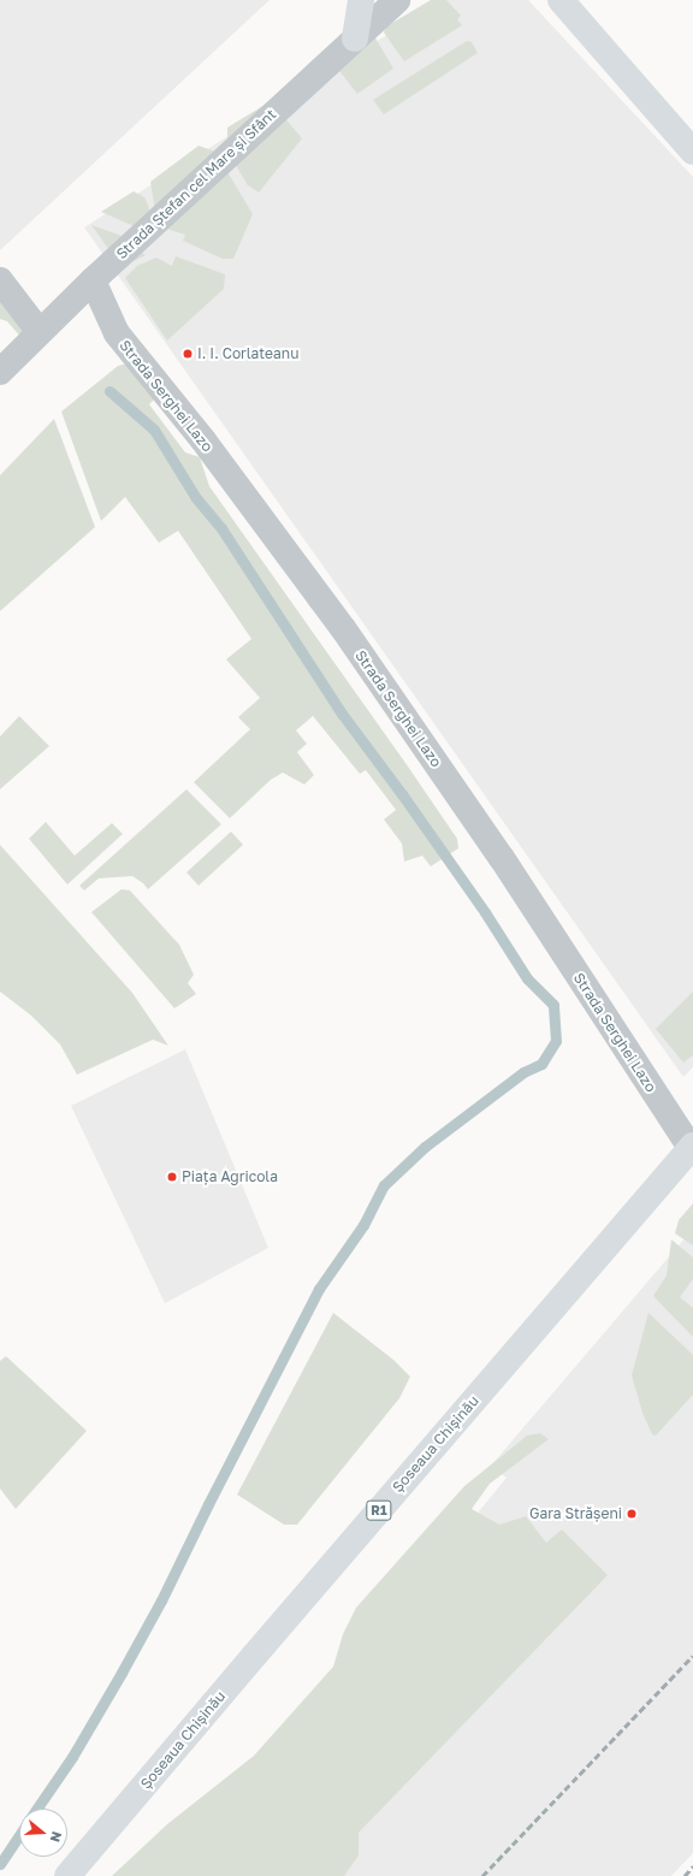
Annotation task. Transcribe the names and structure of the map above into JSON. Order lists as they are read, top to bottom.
{
  "streets": {
    "main road": ["Șoseaua Chișinău", "R1"],
    "street": ["Strada Ștefan cel Mare și Sfânt", "Strada Serghei Lazo"]
  },
  "crossings": [
    ["Strada Ștefan cel Mare și Sfânt", "Strada Serghei Lazo"],
    ["Strada Serghei Lazo", "Șoseaua Chișinău"]
  ],
  "places": ["I. I. Corlateanu", "Piața Agricola", "Gara Strășeni"],
  "north": "right"
}
